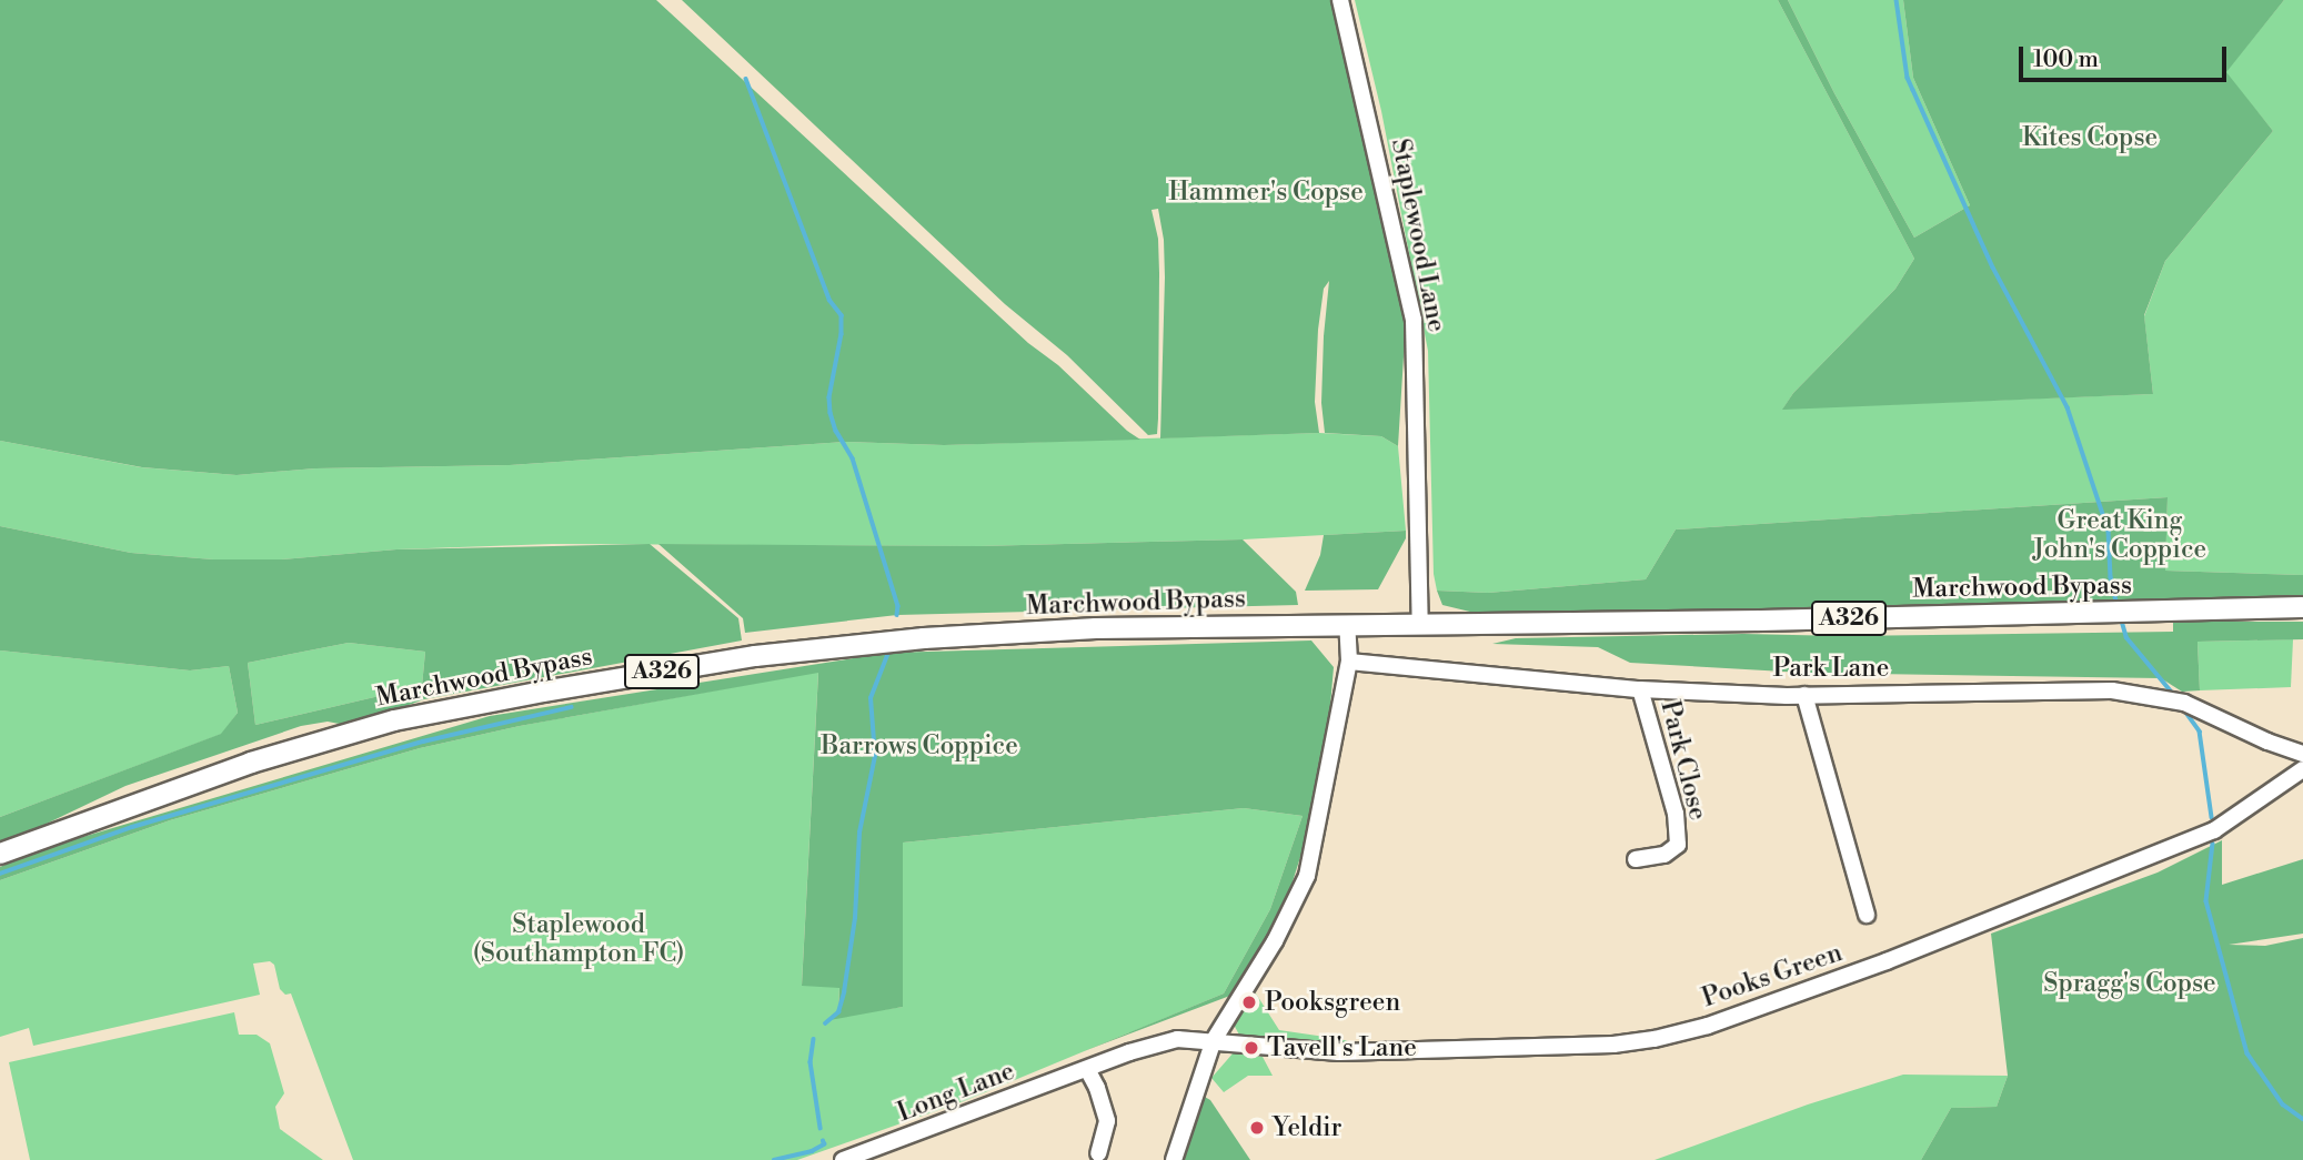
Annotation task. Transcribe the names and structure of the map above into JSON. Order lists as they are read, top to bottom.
{
  "streets": {
    "main road": ["Marchwood Bypass", "A326"],
    "street": [
      "Staplewood Lane",
      "Park Lane",
      "Park Close",
      "Pooks Green",
      "Long Lane"
    ]
  },
  "crossings": [
    ["Staplewood Lane", "Marchwood Bypass"],
    ["Park Lane", "Park Close"],
    ["Pooks Green", "Long Lane"]
  ],
  "parks": [
    "Kites Copse",
    "Hammer's Copse",
    "Great King John's Coppice",
    "Barrows Coppice",
    "Staplewood (Southampton FC)",
    "Spragg's Copse"
  ],
  "places": ["Pooksgreen", "Tavell's Lane", "Yeldir"],
  "scale_bar": "100 m"
}
